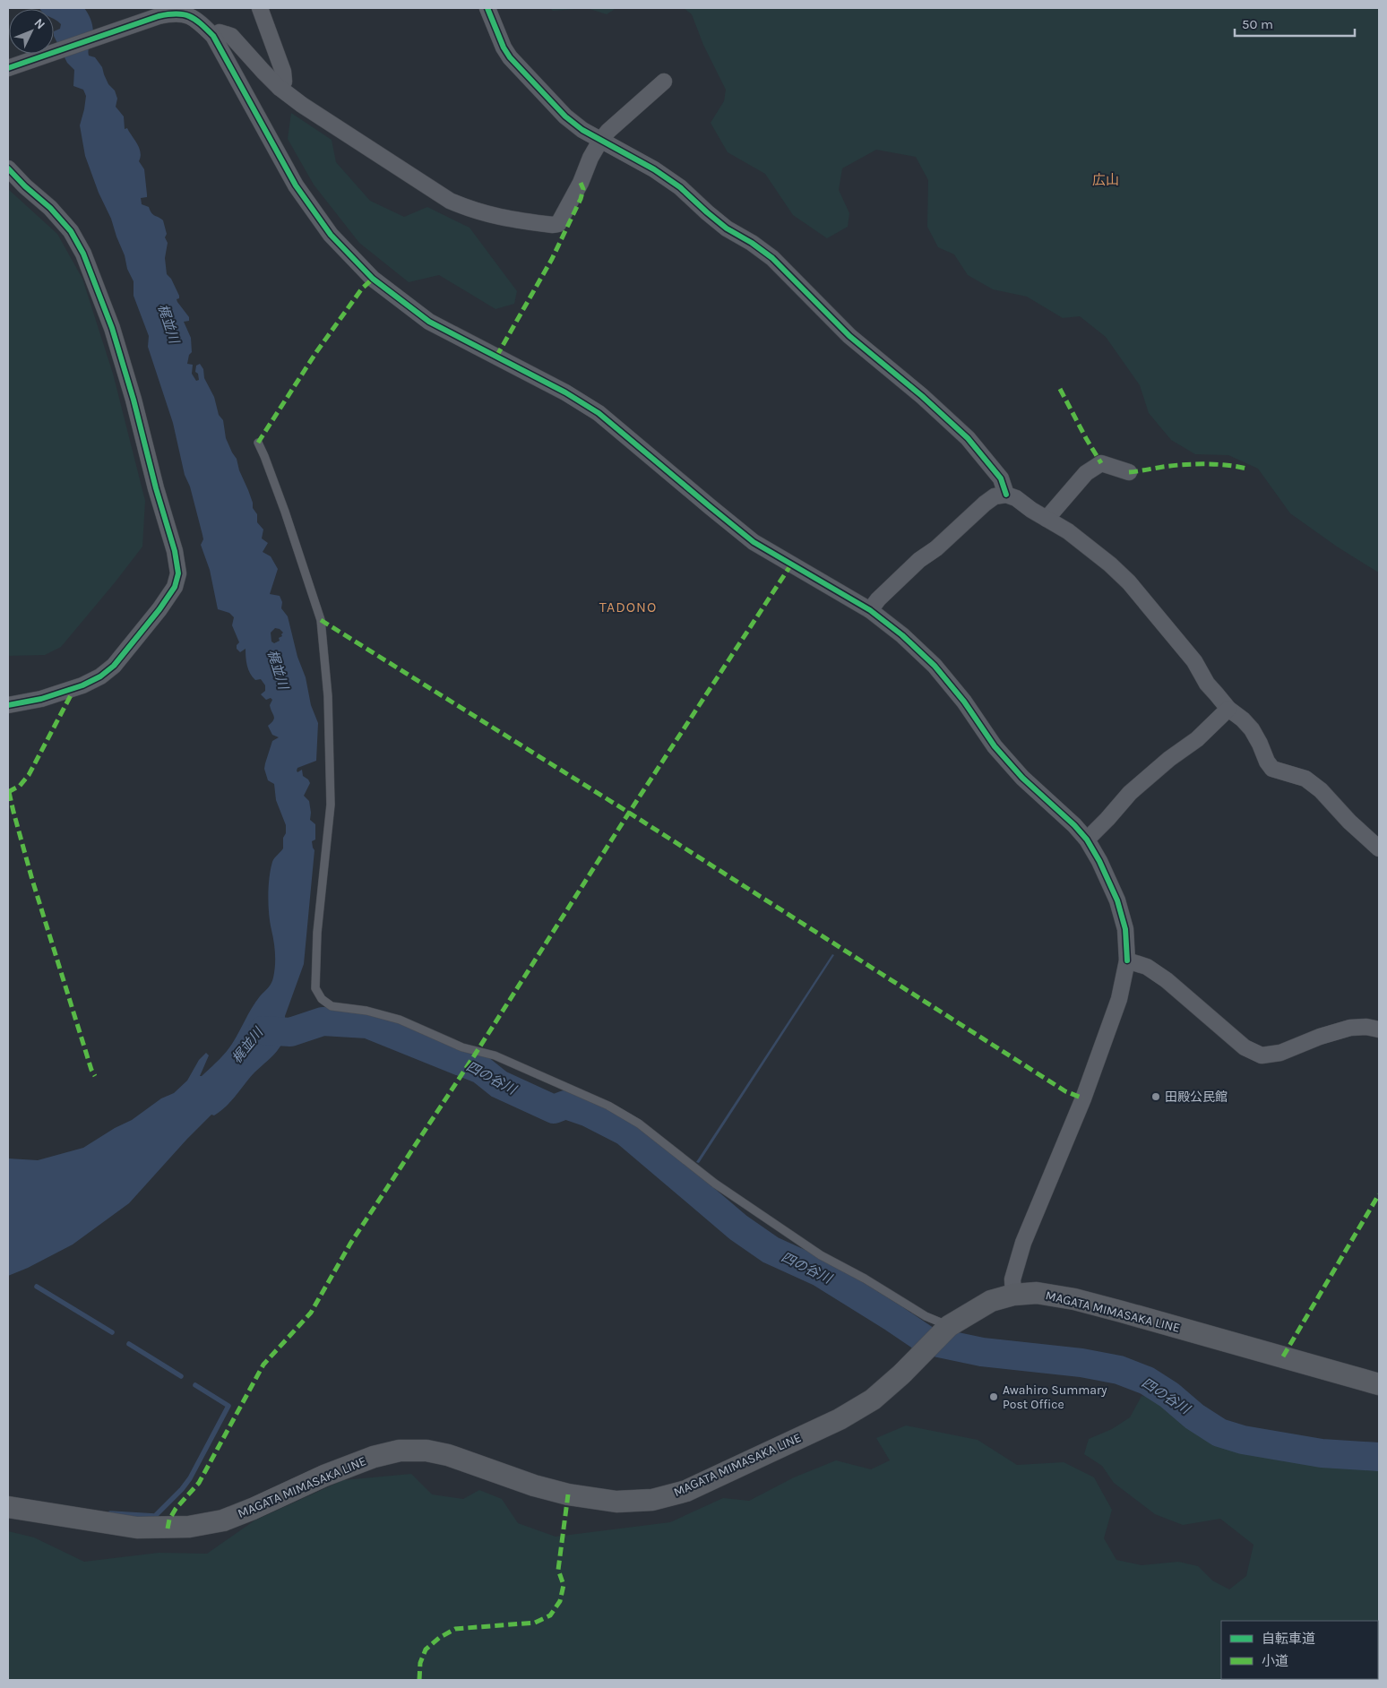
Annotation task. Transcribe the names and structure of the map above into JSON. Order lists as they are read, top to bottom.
{
  "streets": {
    "main road": ["MAGATA MIMASAKA LINE"]
  },
  "districts": ["広山", "TADONO"],
  "water": ["梶並川", "四の谷川"],
  "places": ["田殿公民館", "Awahiro Summary Post Office"],
  "legend": ["自転車道", "小道"],
  "scale_bar": "50 m",
  "north": "top right"
}
